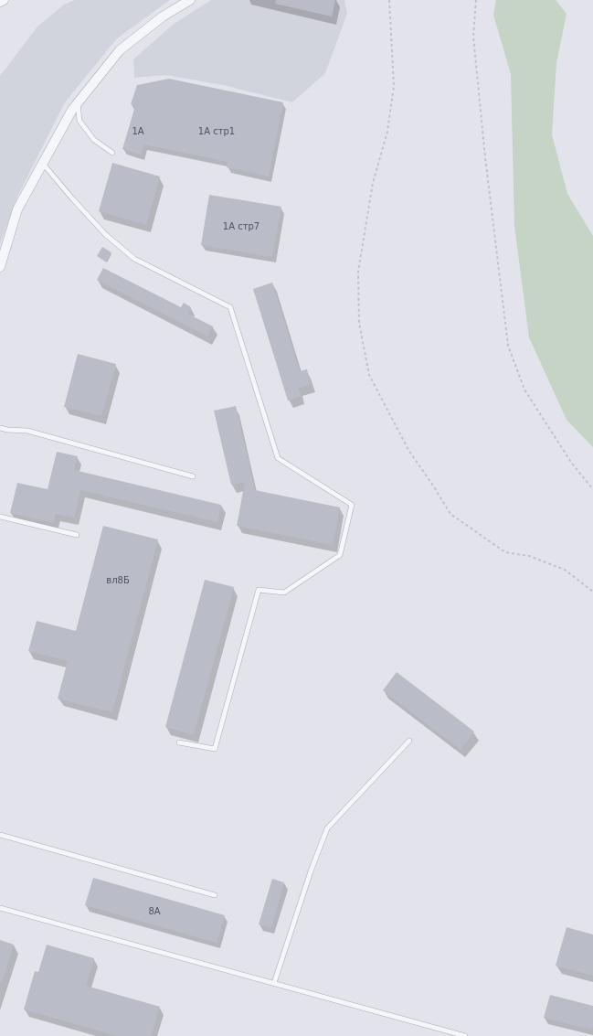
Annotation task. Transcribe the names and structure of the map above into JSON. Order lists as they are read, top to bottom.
{
  "house_numbers": [
    "1А",
    "1А стр1",
    "1А стр7",
    "вл8Б",
    "8А"
  ]
}
